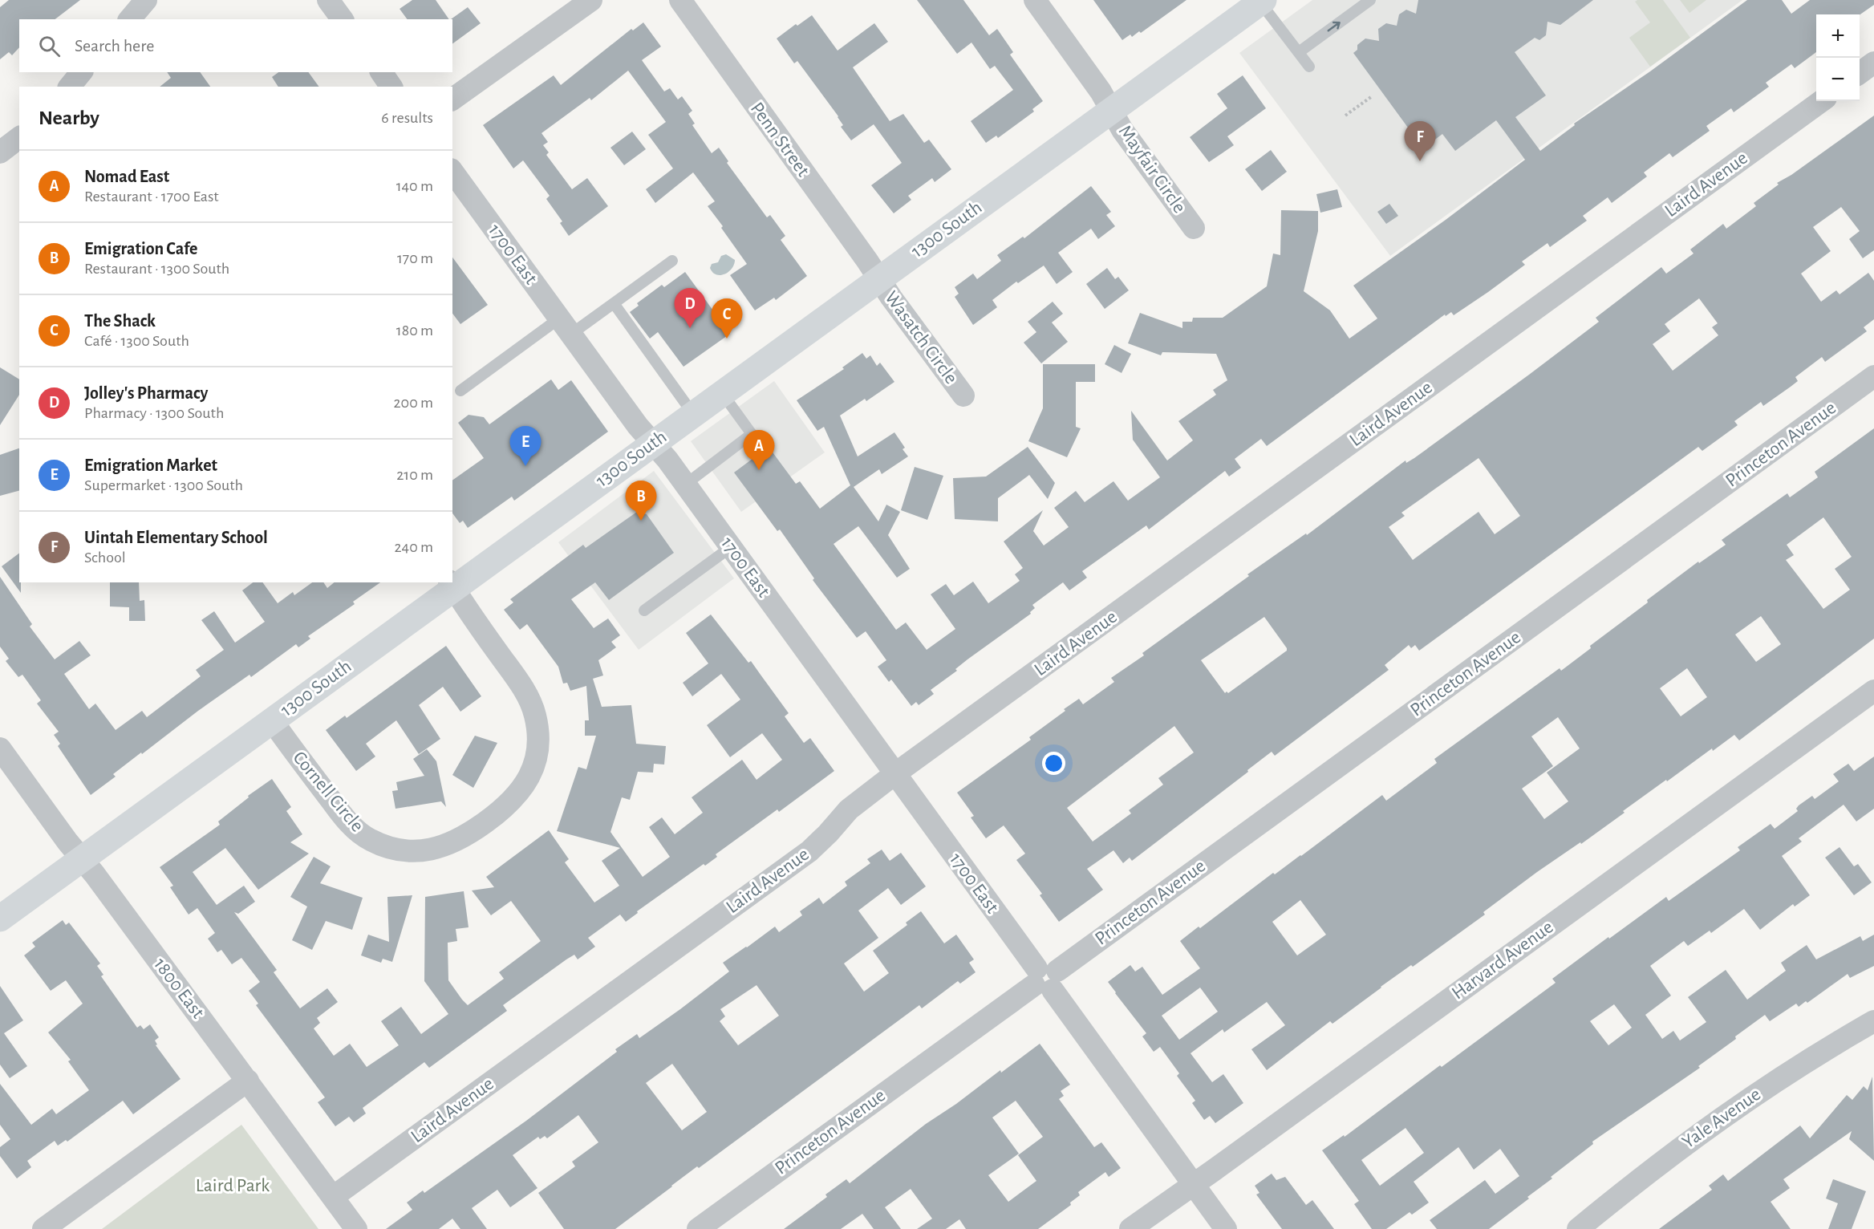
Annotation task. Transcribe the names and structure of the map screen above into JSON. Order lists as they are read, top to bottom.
{
  "streets": {
    "street": [
      "Penn Street",
      "Mayfair Circle",
      "Laird Avenue",
      "1300 South",
      "1700 East",
      "Wasatch Circle",
      "Princeton Avenue",
      "Cornell Circle",
      "Harvard Avenue",
      "1800 East",
      "Yale Avenue"
    ]
  },
  "crossings": [
    ["Penn Street", "1300 South"],
    ["Penn Street", "Wasatch Circle"],
    ["Mayfair Circle", "1300 South"],
    ["Laird Avenue", "1700 East"],
    ["Laird Avenue", "1800 East"],
    ["1300 South", "1700 East"],
    ["1300 South", "Wasatch Circle"],
    ["1300 South", "Cornell Circle"],
    ["1300 South", "1800 East"],
    ["1700 East", "Princeton Avenue"],
    ["1700 East", "Harvard Avenue"]
  ],
  "parks": ["Laird Park"],
  "page": {
    "map_buttons": ["+", "−"],
    "search": "Search here",
    "heading": ["Nearby", "6 results"],
    "pins": [
      "F",
      "D",
      "C",
      "E",
      "A",
      "B"
    ],
    "list": [
      {
        "mark": "A",
        "name": "Nomad East",
        "note": "Restaurant · 1700 East",
        "value": "140 m"
      },
      {
        "mark": "B",
        "name": "Emigration Cafe",
        "note": "Restaurant · 1300 South",
        "value": "170 m"
      },
      {
        "mark": "C",
        "name": "The Shack",
        "note": "Café · 1300 South",
        "value": "180 m"
      },
      {
        "mark": "D",
        "name": "Jolley's Pharmacy",
        "note": "Pharmacy · 1300 South",
        "value": "200 m"
      },
      {
        "mark": "E",
        "name": "Emigration Market",
        "note": "Supermarket · 1300 South",
        "value": "210 m"
      },
      {
        "mark": "F",
        "name": "Uintah Elementary School",
        "note": "School",
        "value": "240 m"
      }
    ]
  }
}
